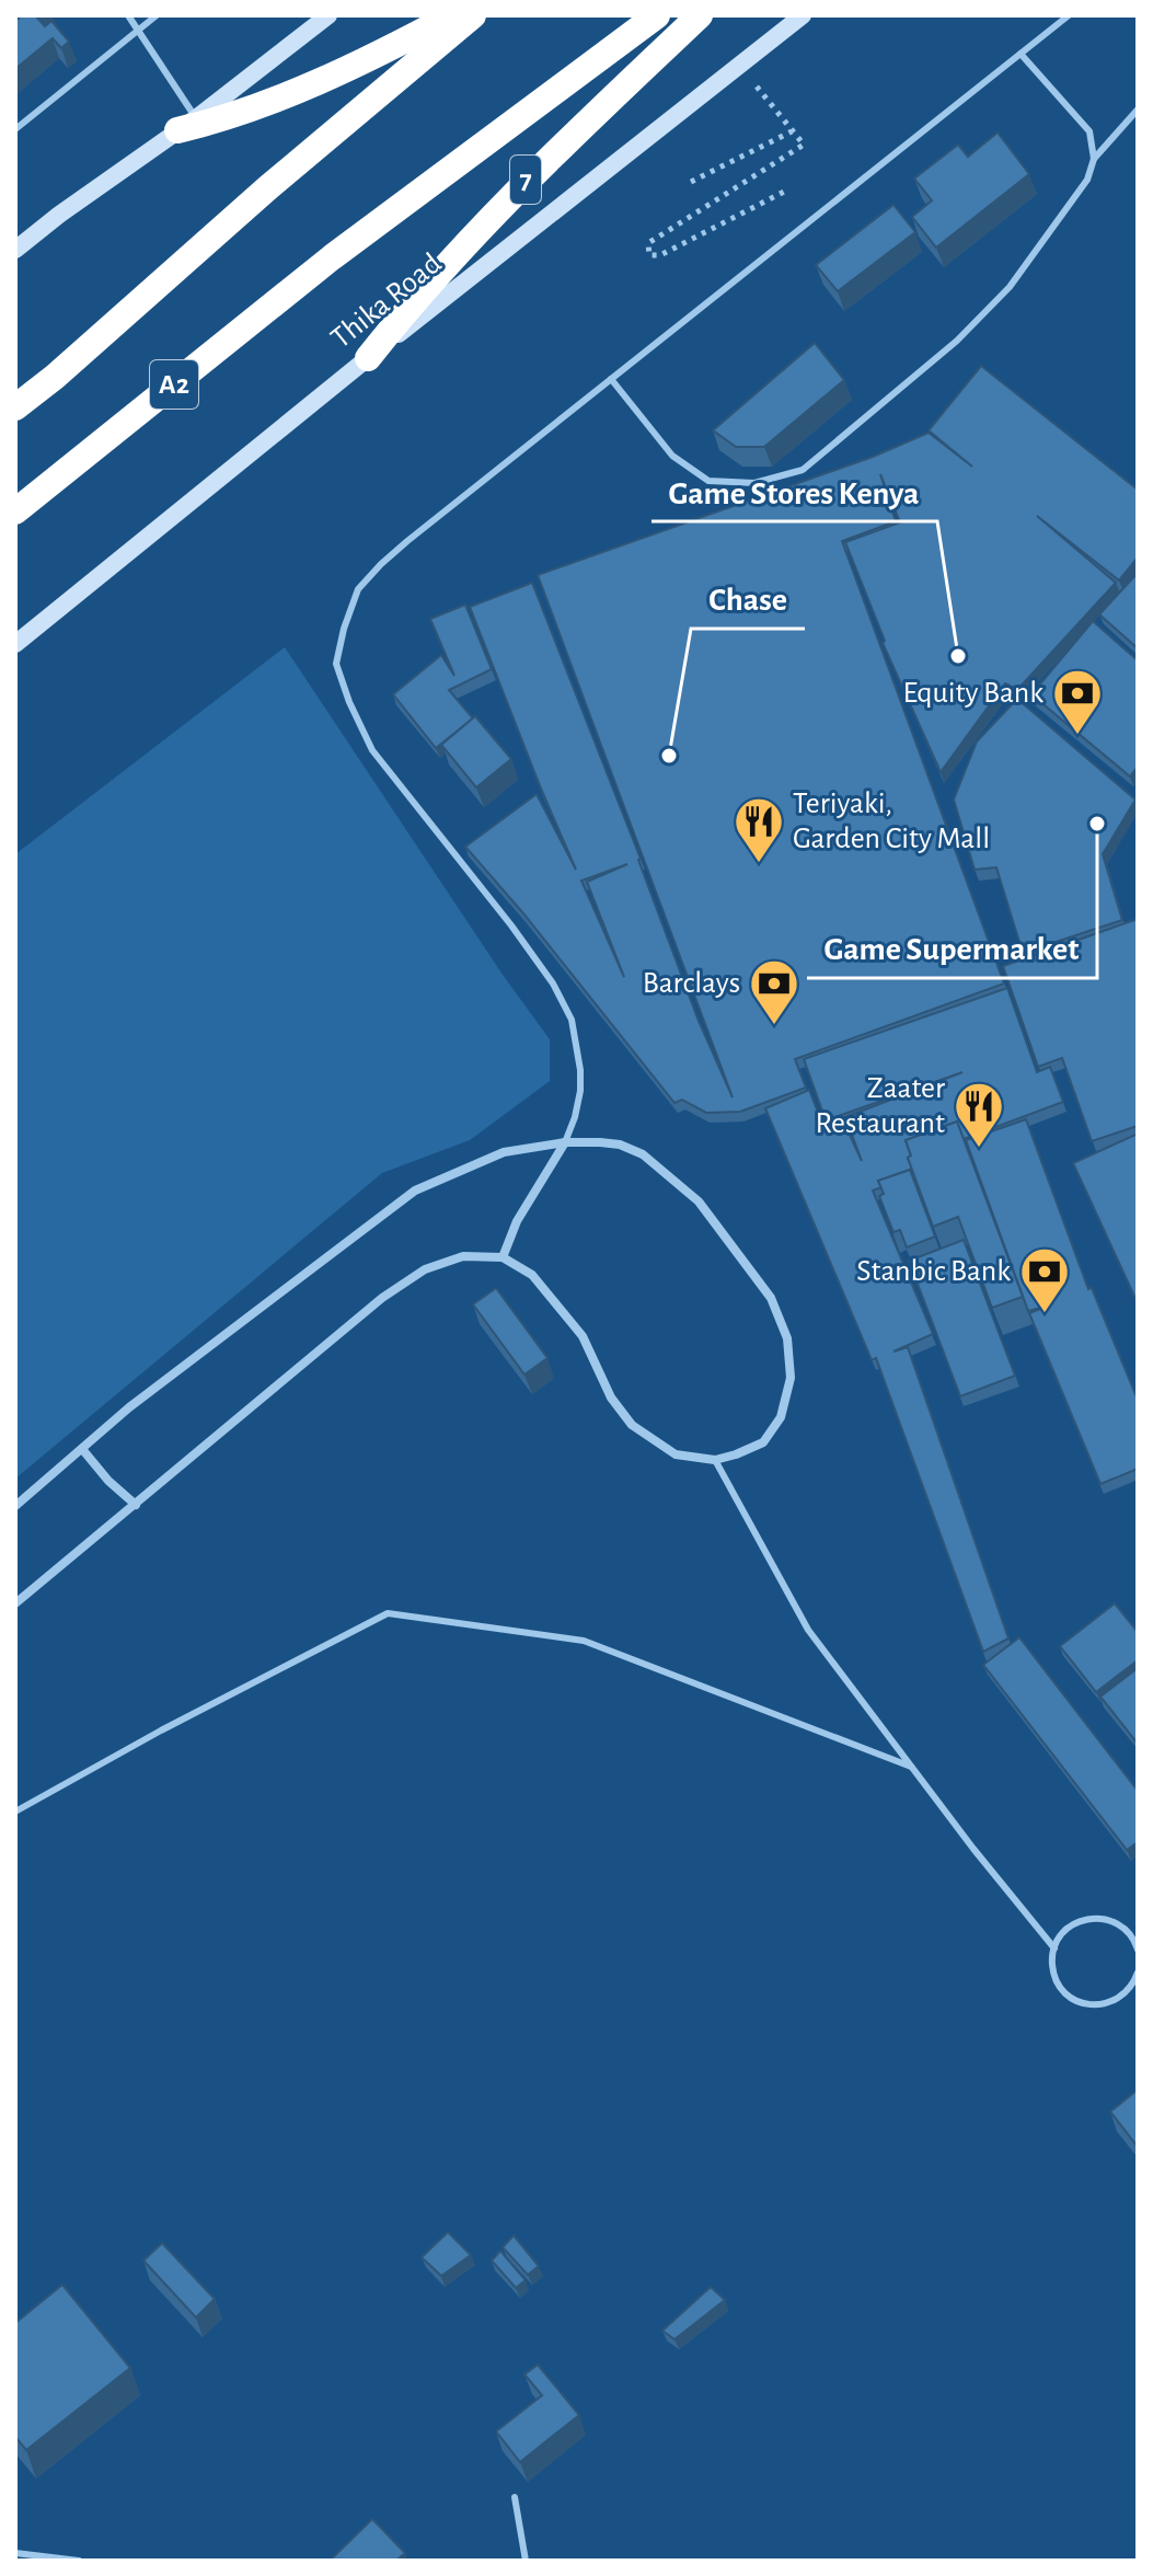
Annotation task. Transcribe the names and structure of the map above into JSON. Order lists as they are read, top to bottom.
{
  "streets": {
    "highway": ["7", "A2"],
    "main road": ["Thika Road"]
  },
  "crossings": [
    ["7", "Thika Road"]
  ],
  "places": {
    "other": ["Game Stores Kenya", "Chase", "Game Supermarket"],
    "bank": ["Equity Bank", "Barclays", "Stanbic Bank"],
    "restaurant": ["Teriyaki, Garden City Mall", "Zaater Restaurant"]
  }
}
